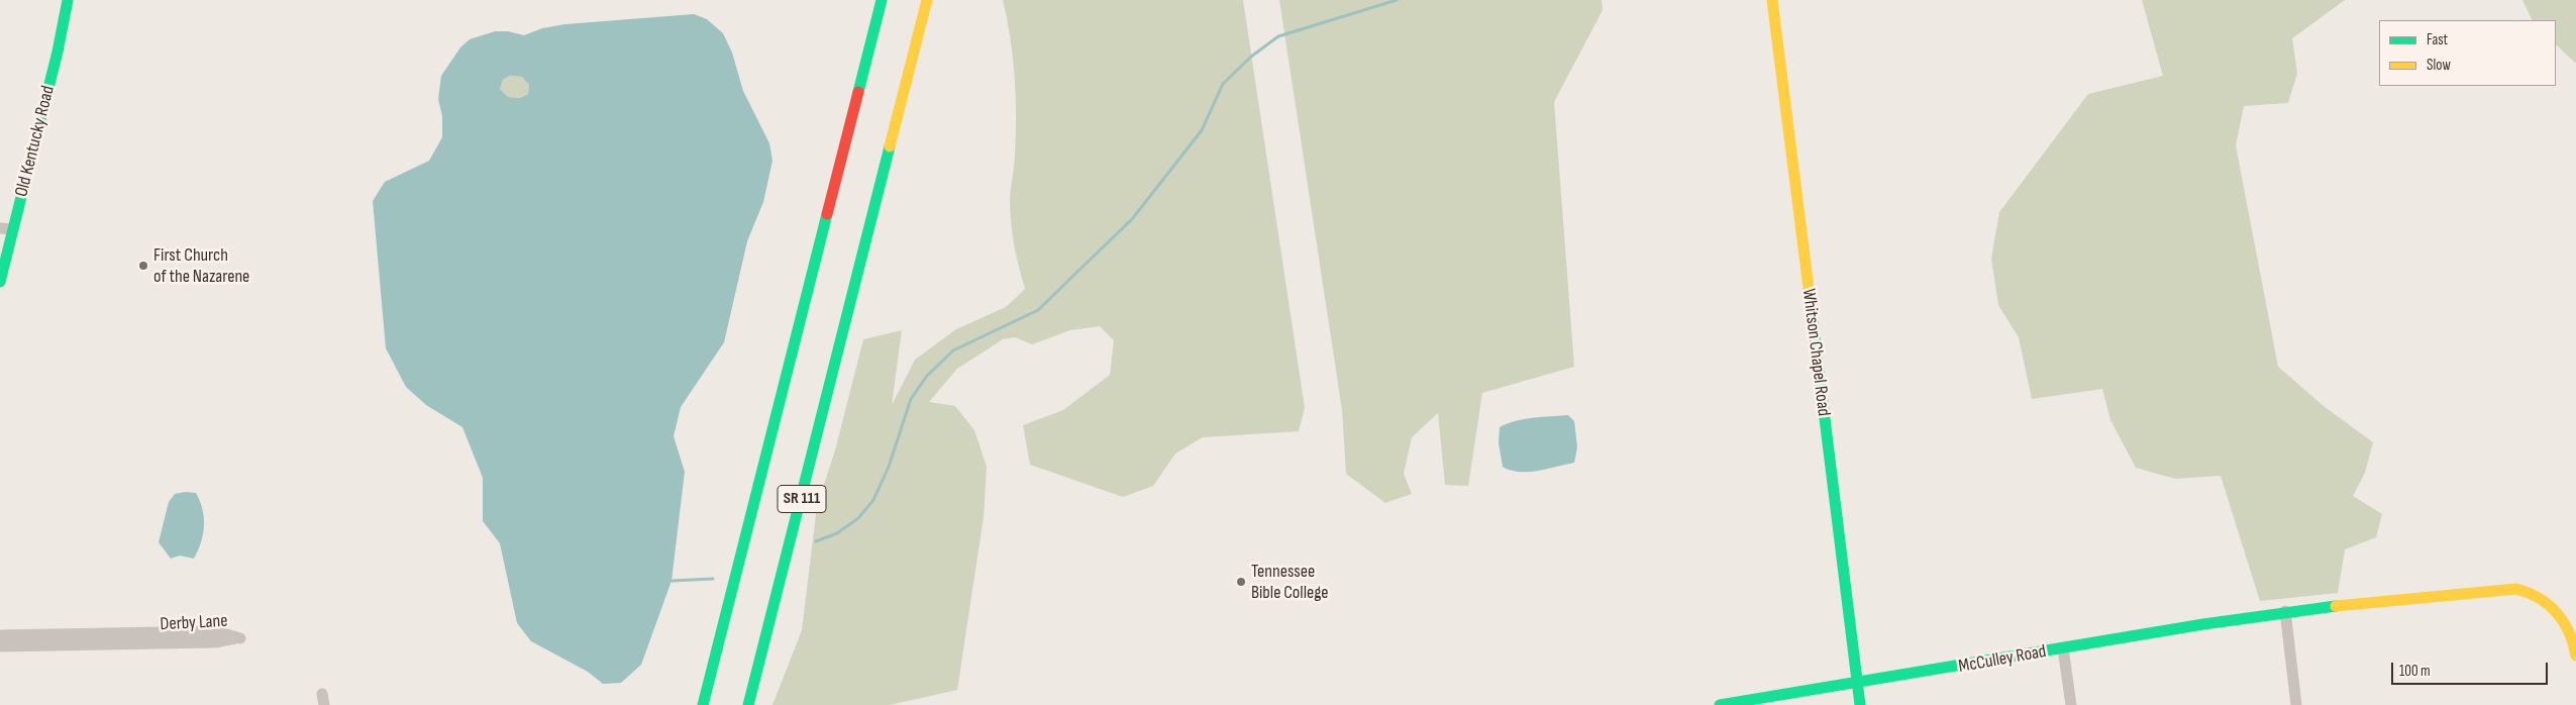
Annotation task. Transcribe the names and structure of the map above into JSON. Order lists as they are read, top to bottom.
{
  "streets": {
    "main road": [
      "Old Kentucky Road",
      "Whitson Chapel Road",
      "SR 111",
      "McCulley Road"
    ],
    "street": ["Derby Lane"]
  },
  "crossings": [
    ["Whitson Chapel Road", "McCulley Road"]
  ],
  "places": ["First Church of the Nazarene", "Tennessee Bible College"],
  "legend": ["Fast", "Slow"],
  "scale_bar": "100 m"
}
